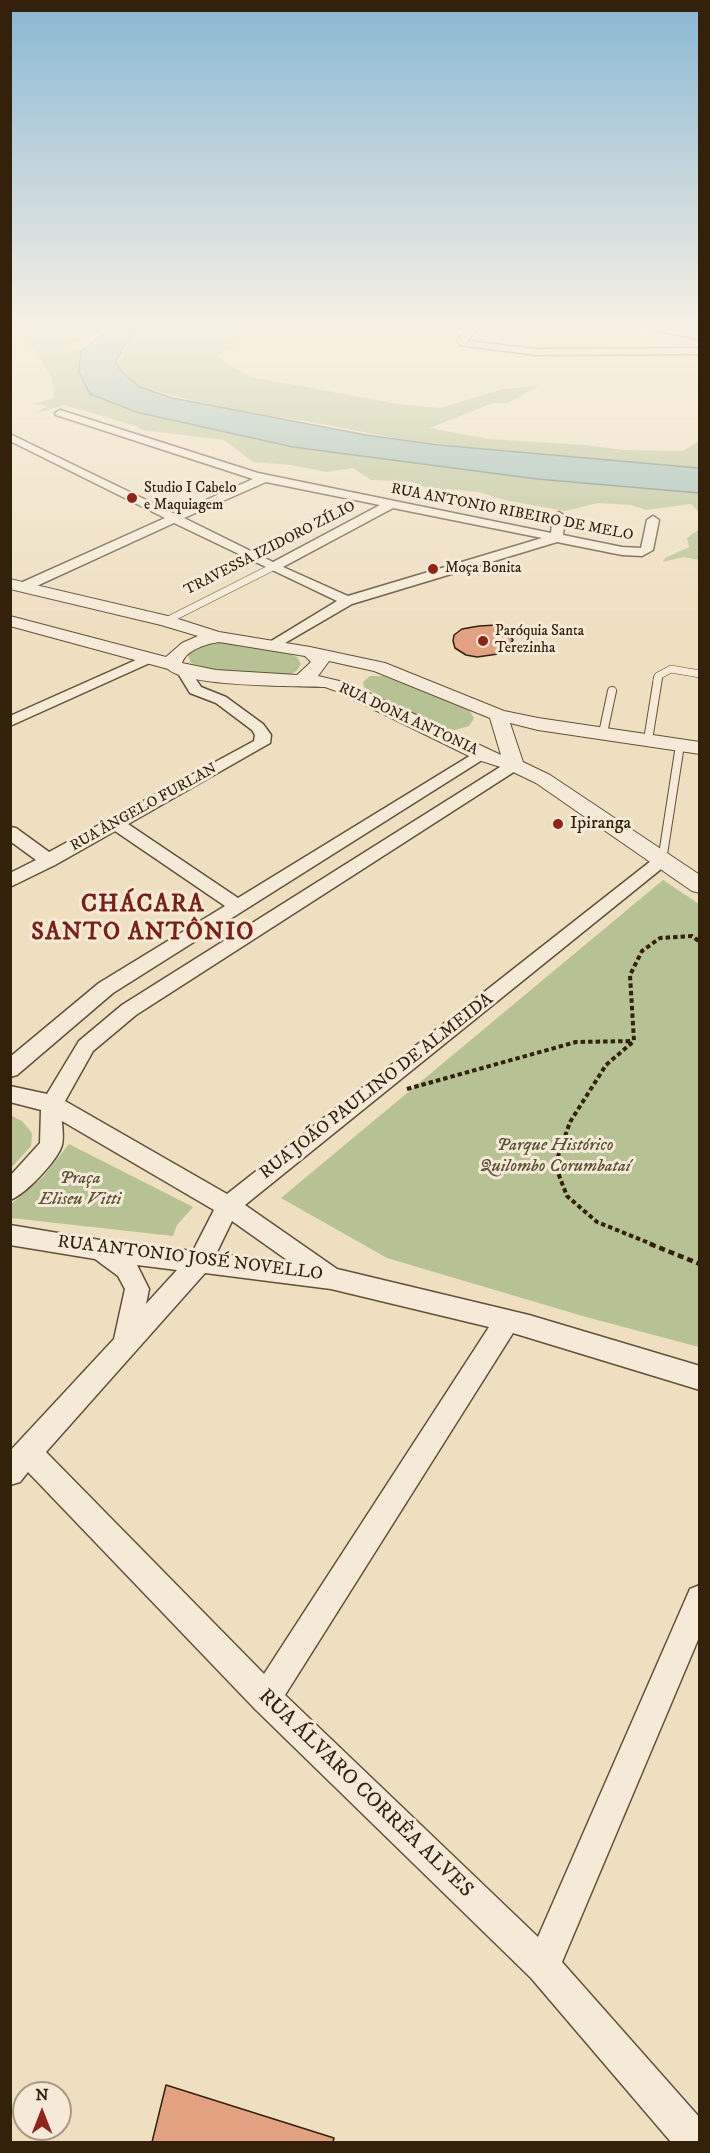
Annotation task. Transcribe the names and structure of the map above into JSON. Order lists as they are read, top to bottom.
{
  "streets": {
    "street": [
      "RUA ANTONIO RIBEIRO DE MELO",
      "TRAVESSA IZIDORO ZÍLIO",
      "RUA DONA ANTONIA",
      "RUA ÂNGELO FURLAN",
      "RUA JOÃO PAULINO DE ALMEIDA",
      "RUA ANTONIO JOSÉ NOVELLO",
      "RUA ÁLVARO CORRÊA ALVES"
    ]
  },
  "crossings": [
    ["RUA ANTONIO RIBEIRO DE MELO", "TRAVESSA IZIDORO ZÍLIO"],
    ["RUA DONA ANTONIA", "RUA JOÃO PAULINO DE ALMEIDA"],
    ["RUA JOÃO PAULINO DE ALMEIDA", "RUA ANTONIO JOSÉ NOVELLO"],
    ["RUA JOÃO PAULINO DE ALMEIDA", "RUA ÁLVARO CORRÊA ALVES"]
  ],
  "districts": ["CHÁCARA SANTO ANTÔNIO"],
  "parks": ["Parque Histórico Quilombo Corumbataí", "Praça Eliseu Vitti"],
  "places": [
    "Studio I Cabelo e Maquiagem",
    "Moça Bonita",
    "Paróquia Santa Terezinha",
    "Ipiranga"
  ],
  "north": "top"
}
